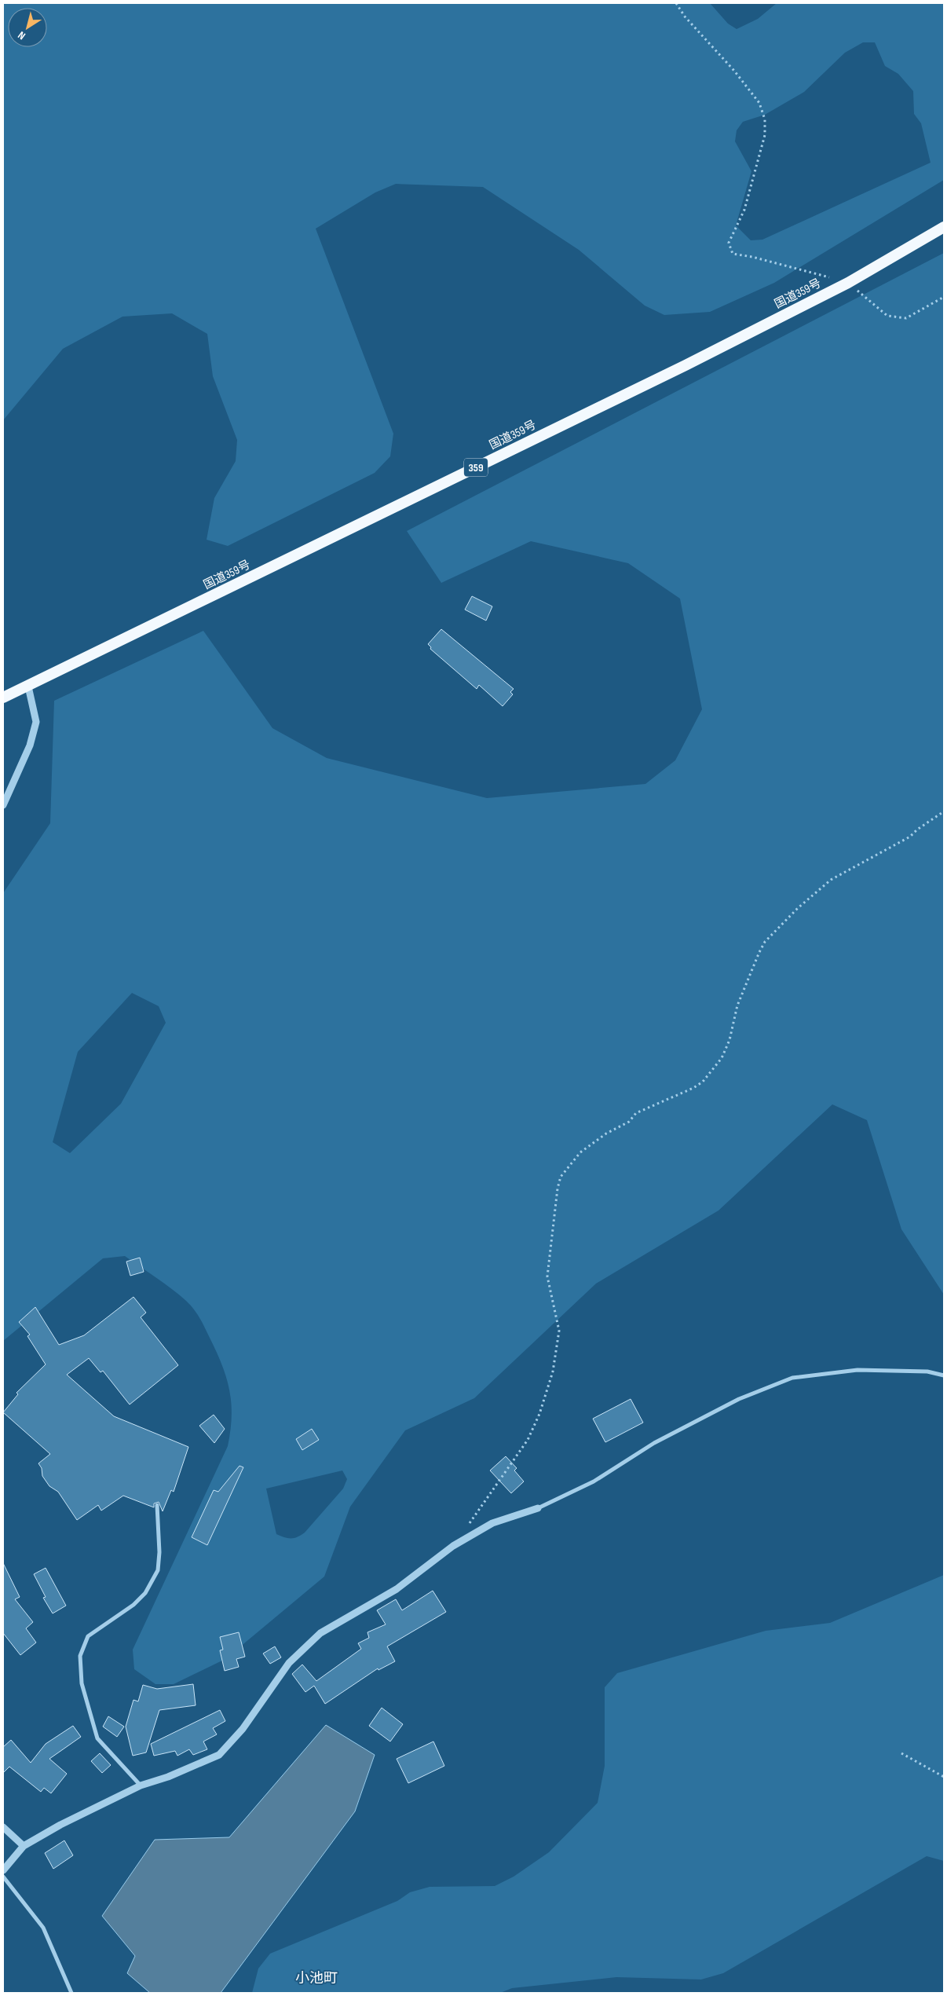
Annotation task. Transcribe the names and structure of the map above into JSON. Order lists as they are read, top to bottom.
{
  "streets": {
    "highway": ["国道359号", "359"]
  },
  "districts": ["小池町"],
  "north": "bottom left"
}
